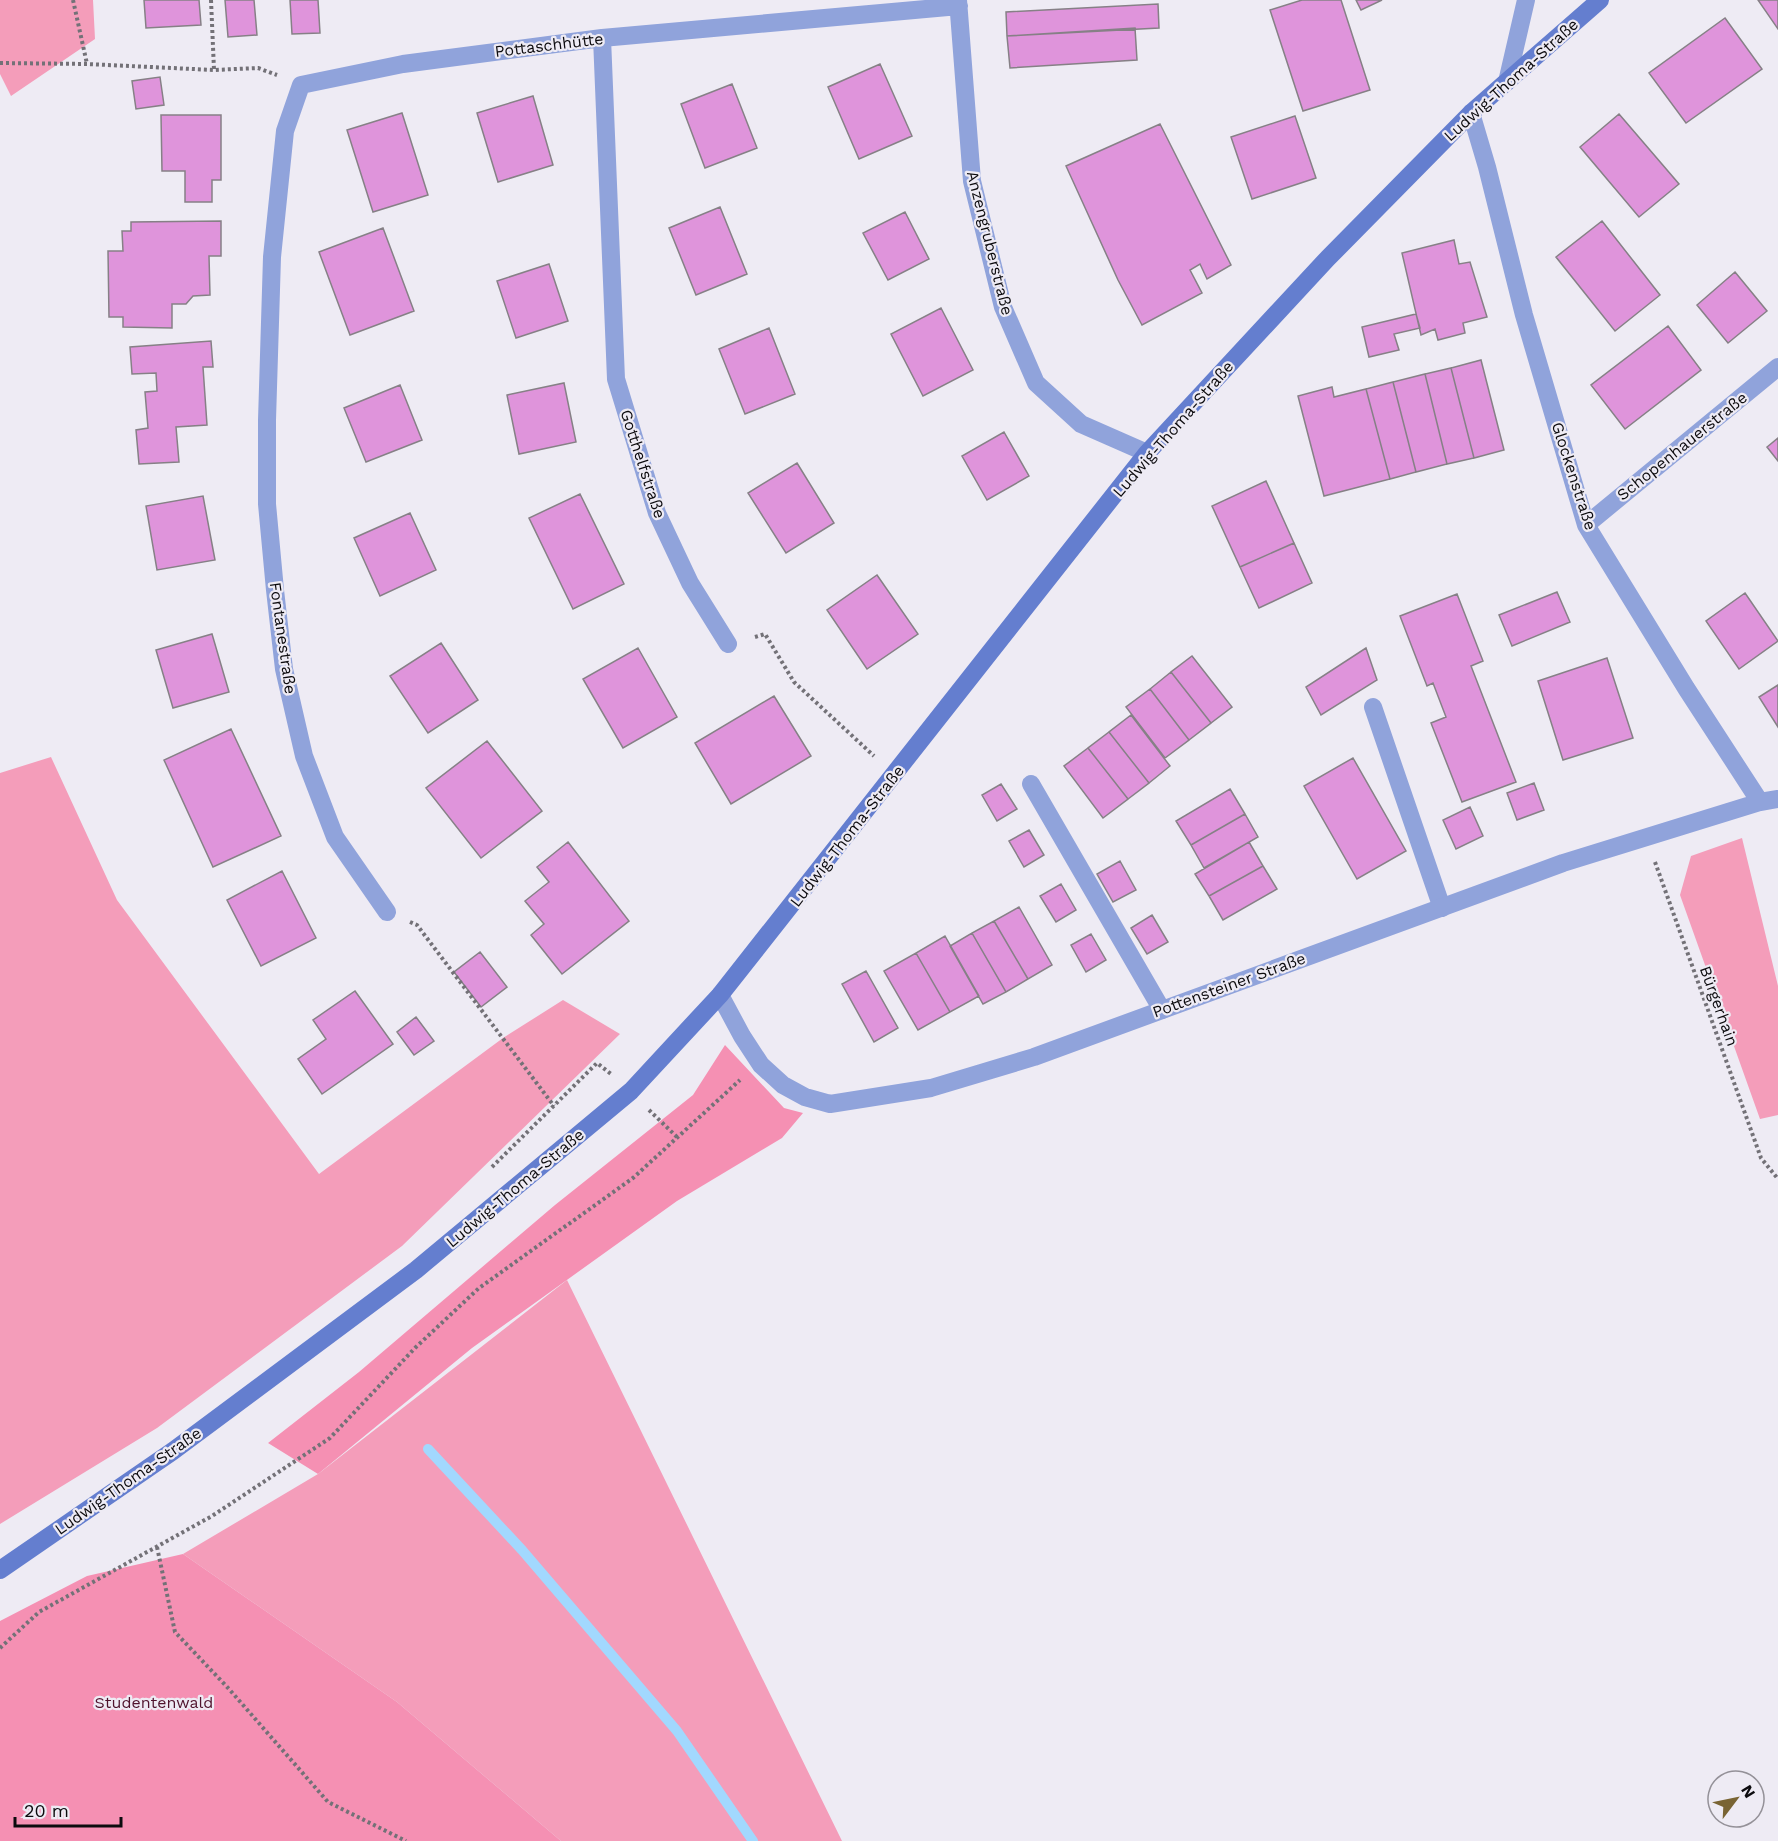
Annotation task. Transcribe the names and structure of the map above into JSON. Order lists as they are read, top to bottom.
{
  "streets": {
    "street": [
      "Pottaschhütte",
      "Ludwig-Thoma-Straße",
      "Anzengruberstraße",
      "Schopenhauerstraße",
      "Gotthelfstraße",
      "Glockenstraße",
      "Fontanestraße",
      "Pottensteiner Straße"
    ],
    "path": ["Bürgerhain"]
  },
  "crossings": [
    ["Pottaschhütte", "Anzengruberstraße"],
    ["Pottaschhütte", "Gotthelfstraße"],
    ["Pottaschhütte", "Fontanestraße"],
    ["Ludwig-Thoma-Straße", "Anzengruberstraße"],
    ["Ludwig-Thoma-Straße", "Glockenstraße"],
    ["Ludwig-Thoma-Straße", "Pottensteiner Straße"],
    ["Schopenhauerstraße", "Glockenstraße"],
    ["Glockenstraße", "Pottensteiner Straße"],
    ["Pottensteiner Straße", "Bürgerhain"]
  ],
  "parks": ["Studentenwald"],
  "scale_bar": "20 m",
  "north": "top right"
}
